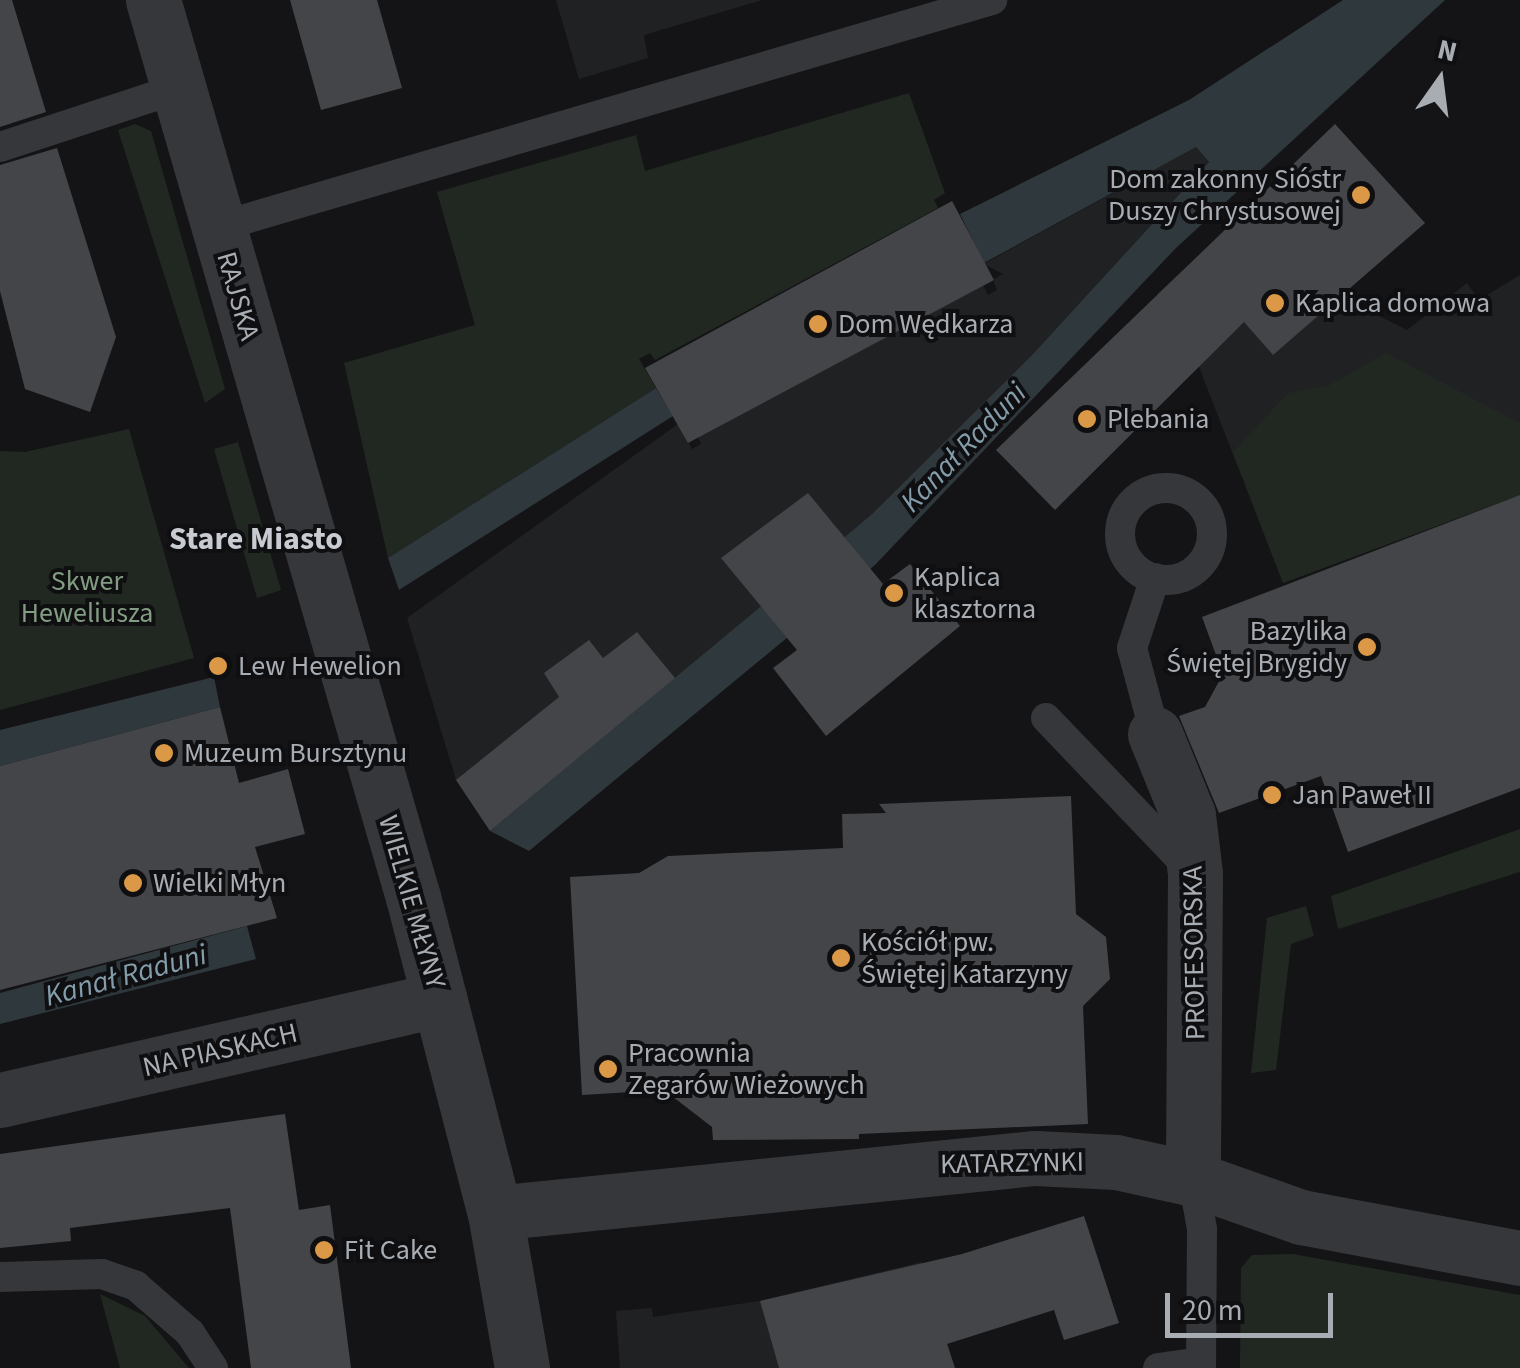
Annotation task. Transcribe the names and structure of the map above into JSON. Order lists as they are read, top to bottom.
{
  "streets": {
    "street": [
      "RAJSKA",
      "WIELKIE MŁYNY",
      "PROFESORSKA",
      "NA PIASKACH",
      "KATARZYNKI"
    ]
  },
  "crossings": [
    ["RAJSKA", "WIELKIE MŁYNY"],
    ["WIELKIE MŁYNY", "NA PIASKACH"],
    ["WIELKIE MŁYNY", "KATARZYNKI"],
    ["PROFESORSKA", "KATARZYNKI"]
  ],
  "districts": ["Stare Miasto"],
  "water": ["Kanał Raduni"],
  "parks": ["Skwer Heweliusza"],
  "places": [
    "Dom zakonny Sióstr Duszy Chrystusowej",
    "Kaplica domowa",
    "Dom Wędkarza",
    "Plebania",
    "Kaplica klasztorna",
    "Bazylika Świętej Brygidy",
    "Lew Hewelion",
    "Muzeum Bursztynu",
    "Jan Paweł II",
    "Wielki Młyn",
    "Kościół pw. Świętej Katarzyny",
    "Pracownia Zegarów Wieżowych",
    "Fit Cake"
  ],
  "scale_bar": "20 m",
  "north": "top"
}
